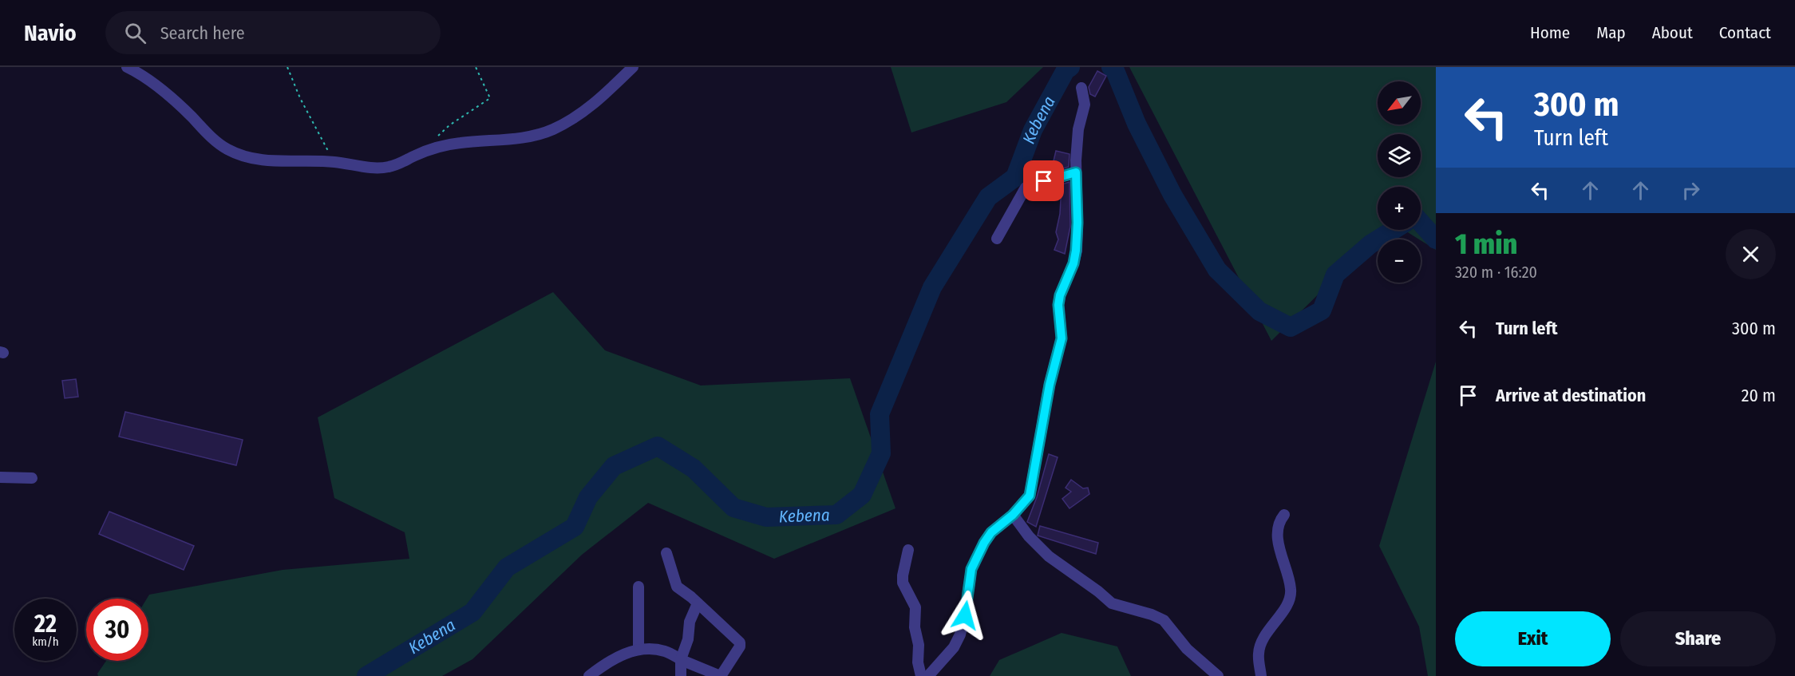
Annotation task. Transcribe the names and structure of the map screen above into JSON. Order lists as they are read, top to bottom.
{
  "water": ["Kebena"],
  "north": "bottom left",
  "page": {
    "header": "Navio",
    "search": "Search here",
    "nav": [
      "Home",
      "Map",
      "About",
      "Contact"
    ],
    "turn": ["300 m", "Turn left"],
    "map_buttons": ["+", "−"],
    "heading": ["1 min", "320 m · 16:20"],
    "list": [
      {
        "name": "Turn left",
        "value": "300 m"
      },
      {
        "name": "Arrive at destination",
        "value": "20 m"
      }
    ],
    "speed": "22 km/h",
    "limit": "30",
    "buttons": ["Exit", "Share"]
  }
}
